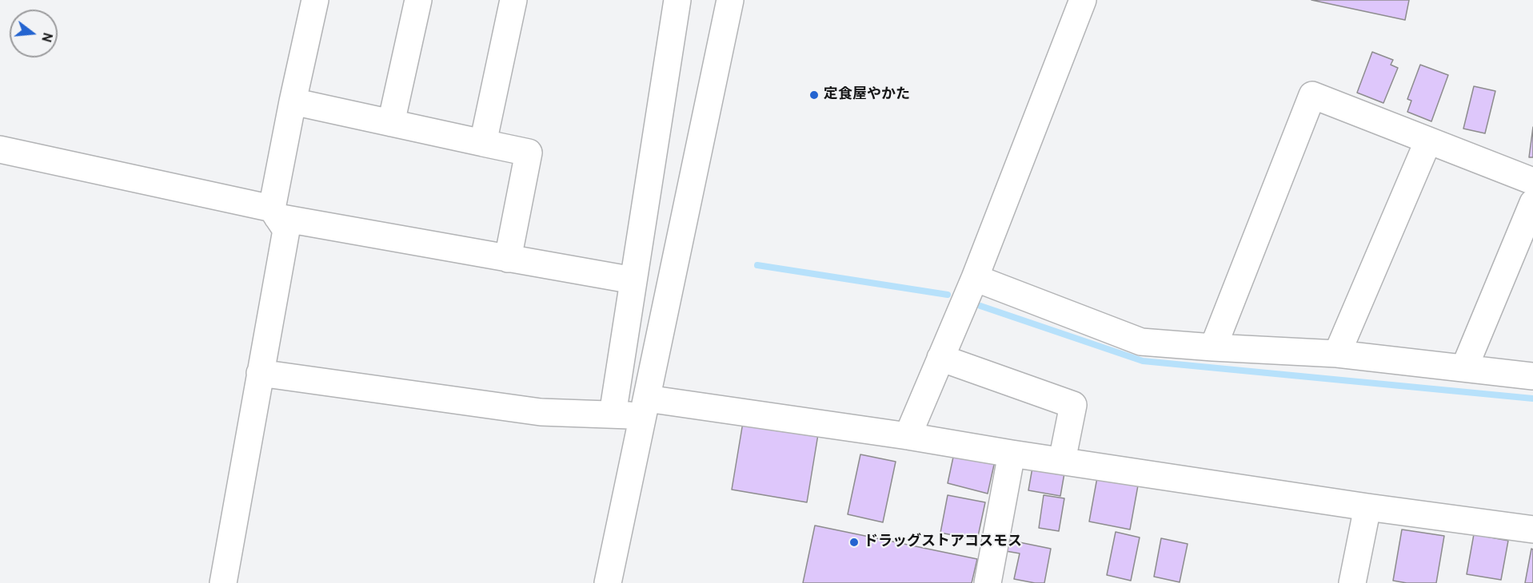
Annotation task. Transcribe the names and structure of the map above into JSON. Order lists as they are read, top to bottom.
{
  "places": ["定食屋やかた", "ドラッグストアコスモス"],
  "north": "right"
}
